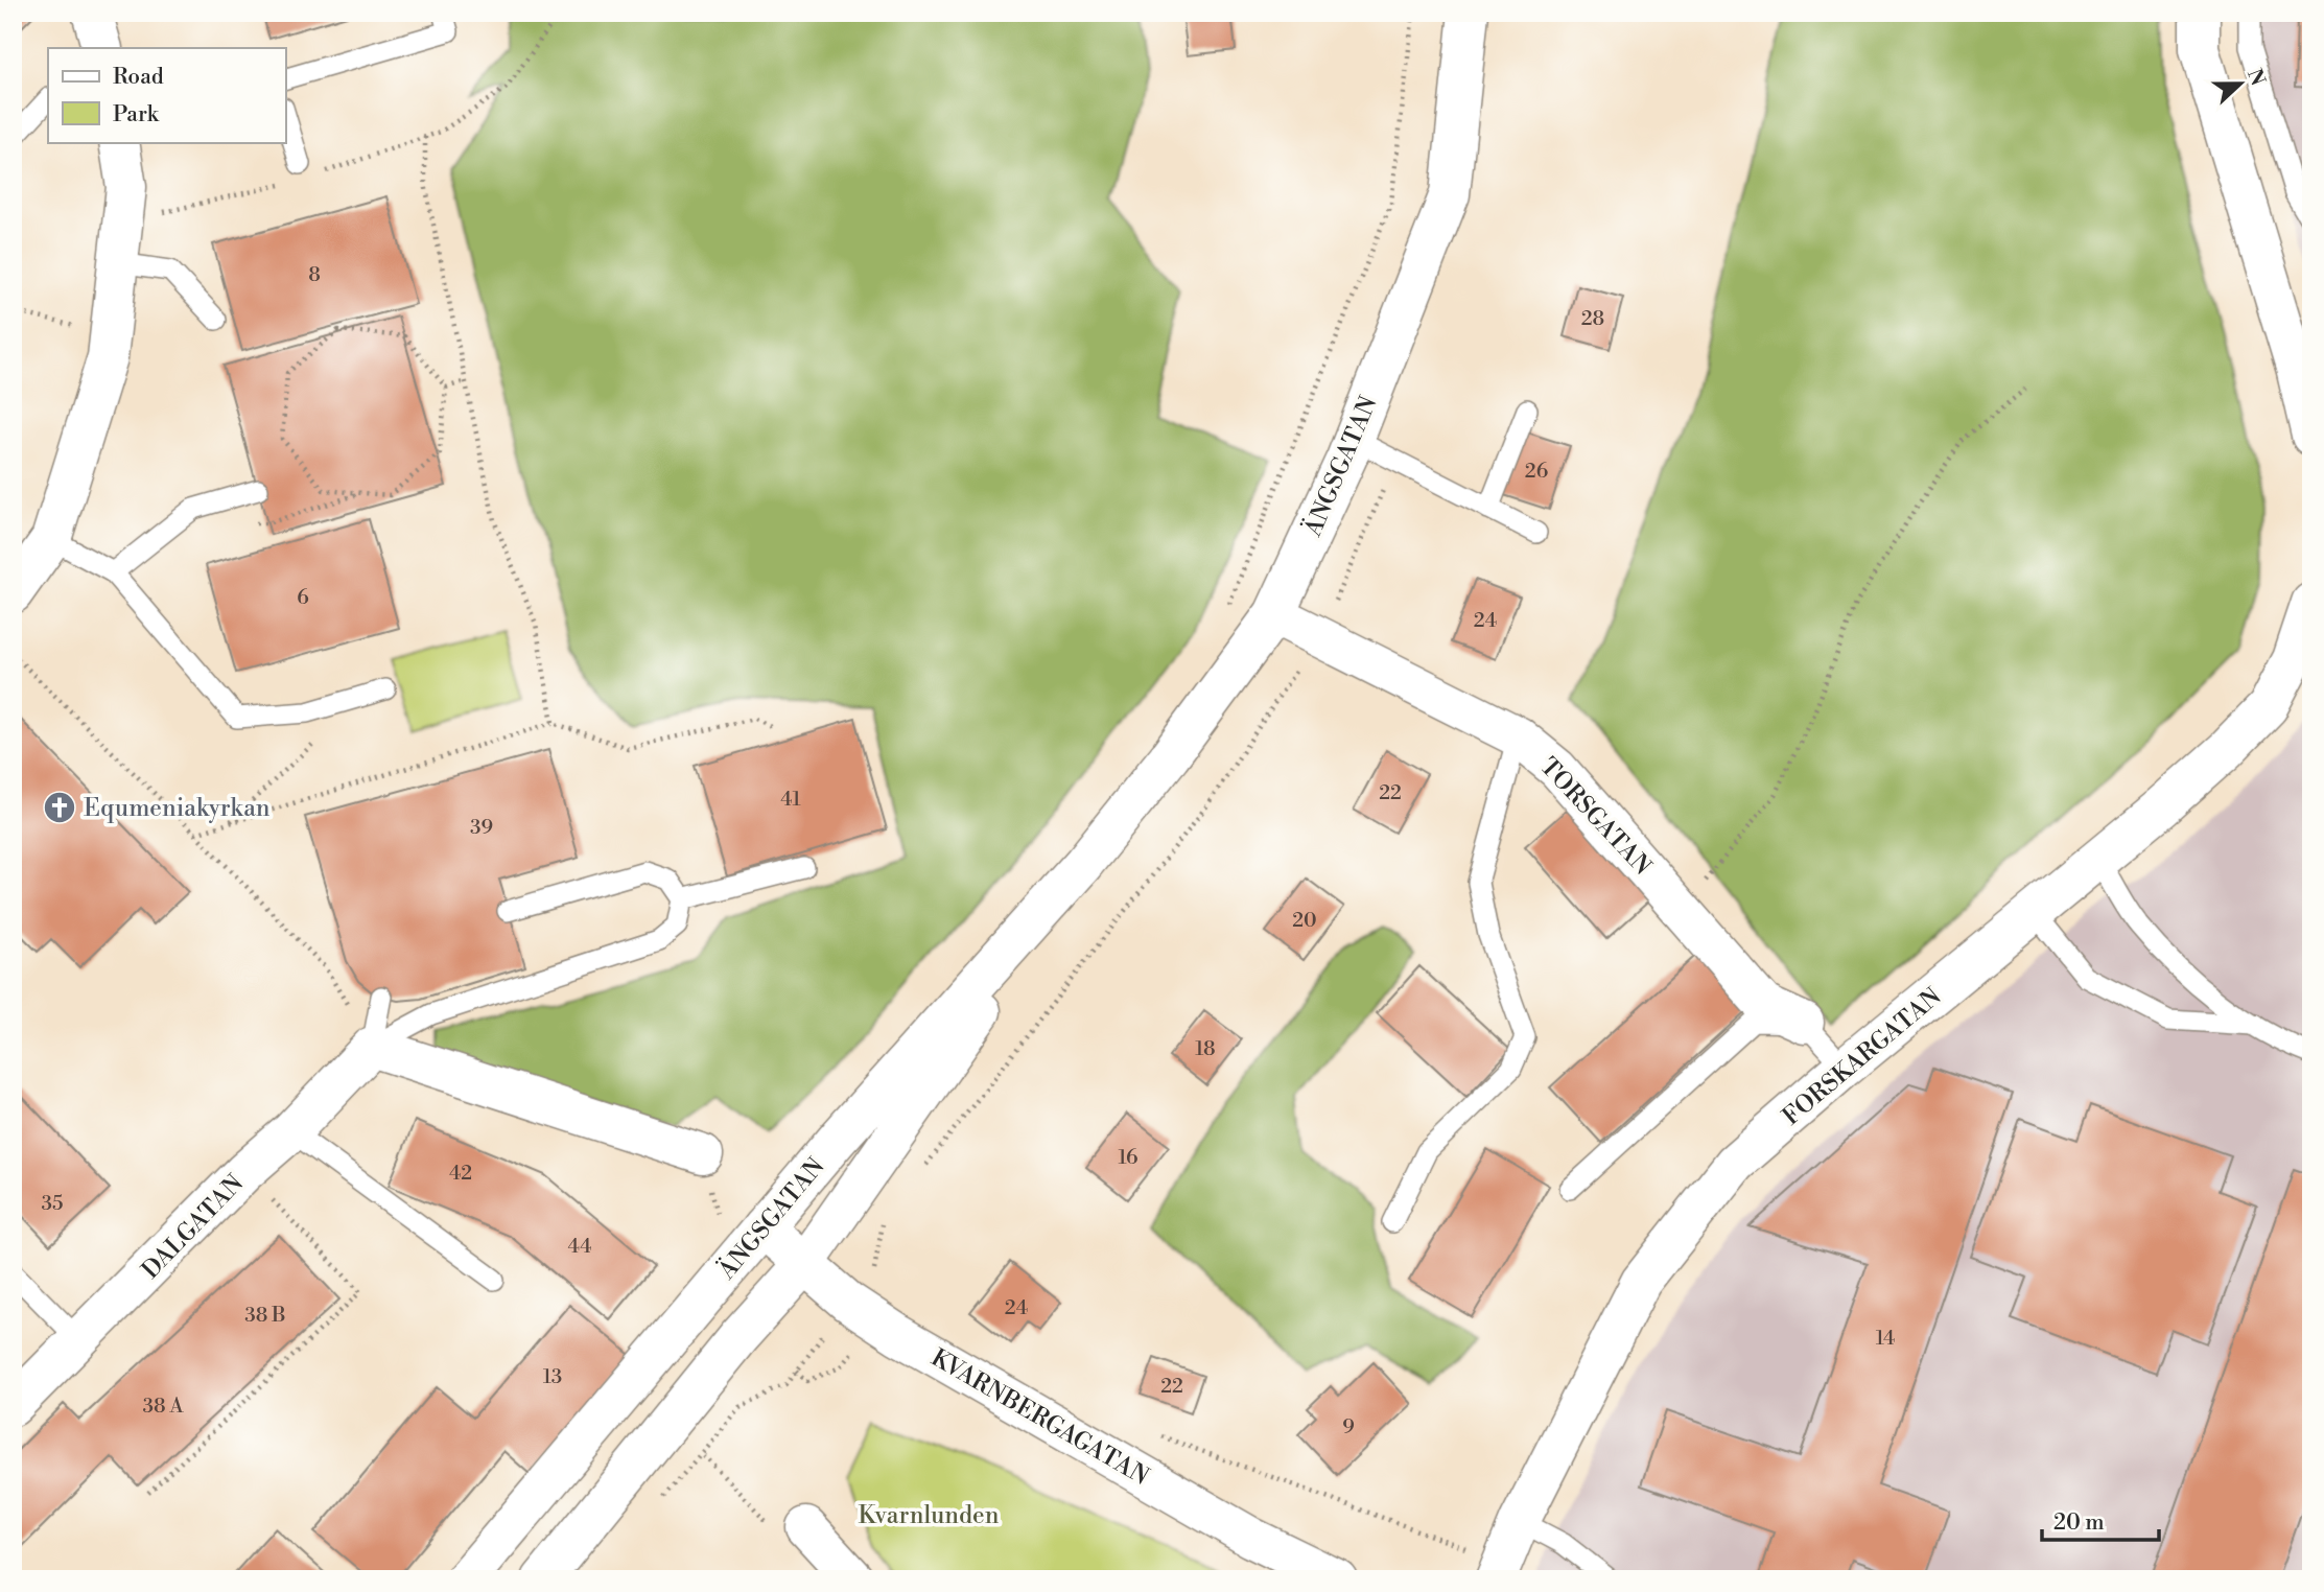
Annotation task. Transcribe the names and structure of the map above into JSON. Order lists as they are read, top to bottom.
{
  "streets": {
    "street": [
      "ÄNGSGATAN",
      "TORSGATAN",
      "FORSKARGATAN",
      "DALGATAN",
      "KVARNBERGAGATAN"
    ]
  },
  "crossings": [
    ["ÄNGSGATAN", "TORSGATAN"],
    ["ÄNGSGATAN", "KVARNBERGAGATAN"]
  ],
  "parks": ["Kvarnlunden"],
  "places": {
    "church": ["Equmeniakyrkan"]
  },
  "house_numbers": [
    "8",
    "28",
    "26",
    "6",
    "24",
    "22",
    "41",
    "39",
    "20",
    "18",
    "16",
    "42",
    "35",
    "44",
    "24",
    "38 B",
    "14",
    "13",
    "22",
    "38 A",
    "9"
  ],
  "legend": ["Road", "Park"],
  "scale_bar": "20 m",
  "north": "right"
}
